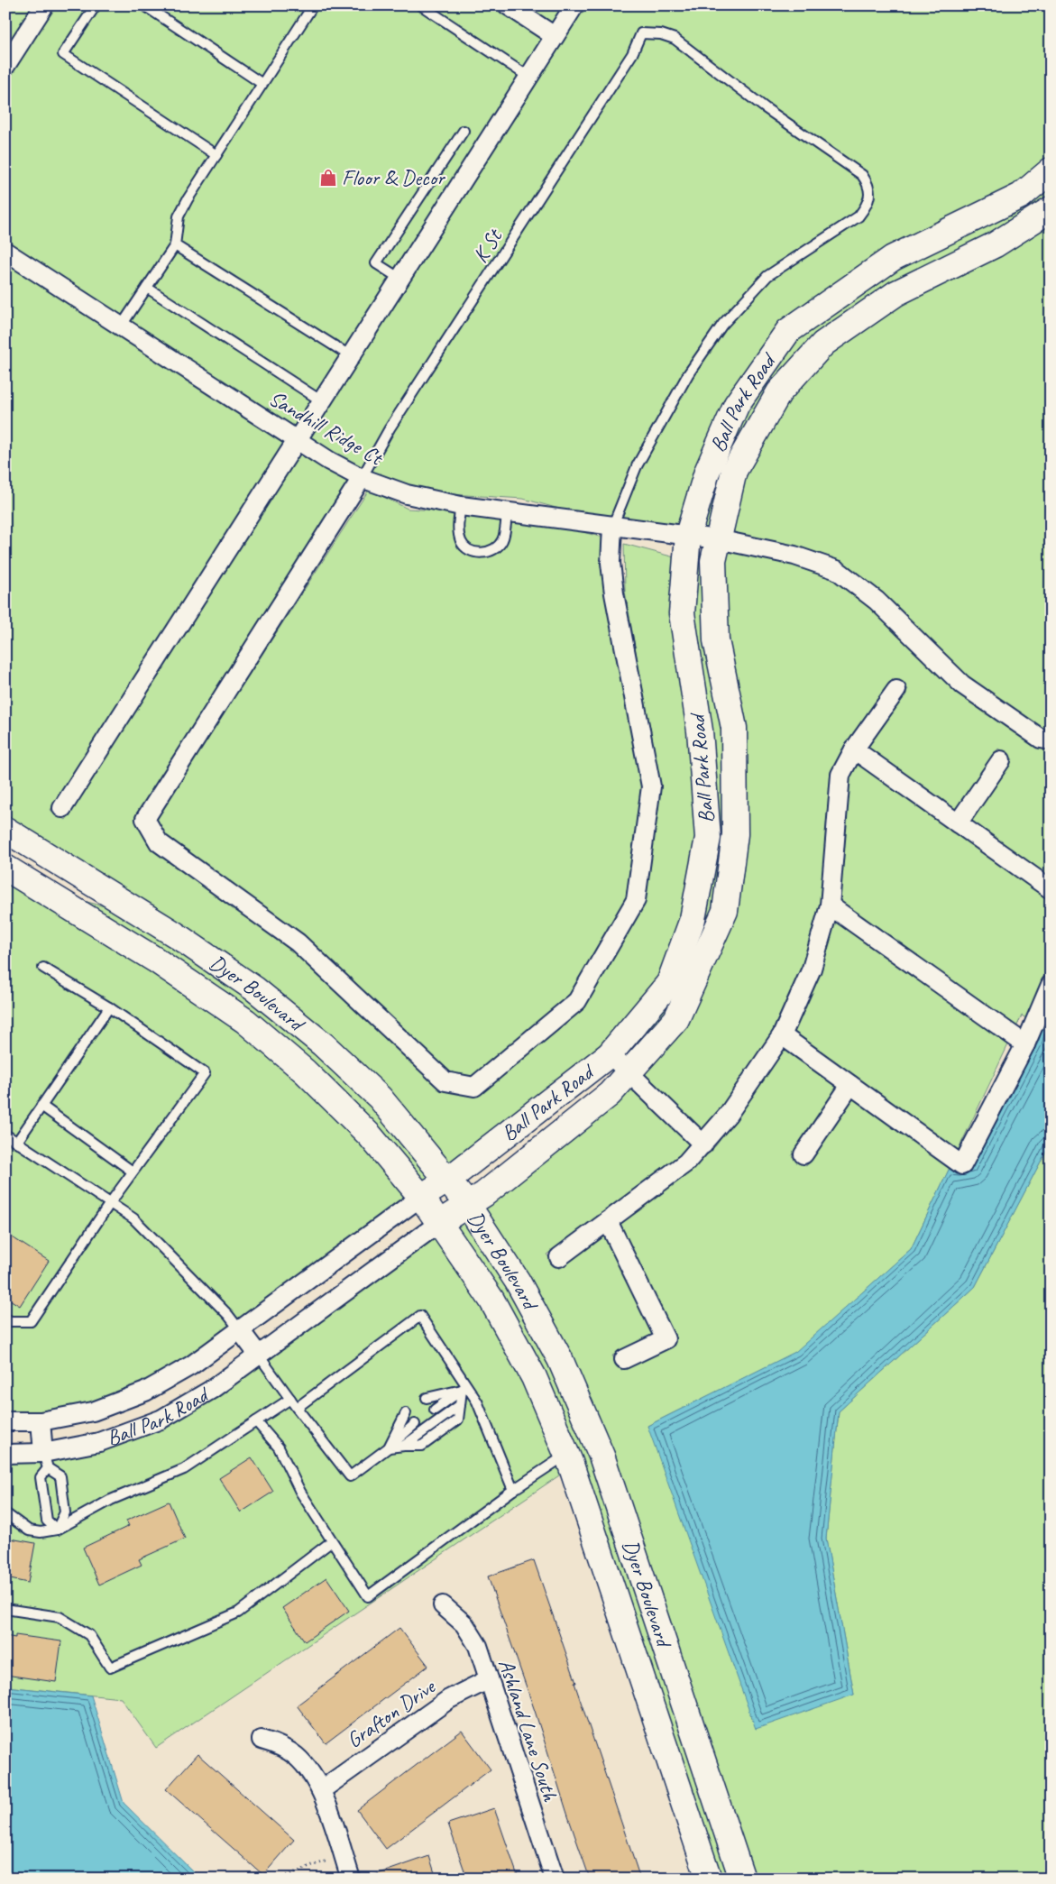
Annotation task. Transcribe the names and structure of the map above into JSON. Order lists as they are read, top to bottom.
{
  "streets": {
    "main road": ["Ball Park Road", "Dyer Boulevard"],
    "street": ["Sandhill Ridge Ct", "Grafton Drive", "Ashland Lane South"],
    "lane": ["K St"]
  },
  "crossings": [
    ["K St", "Sandhill Ridge Ct"],
    ["Ball Park Road", "Sandhill Ridge Ct"],
    ["Ball Park Road", "Dyer Boulevard"],
    ["Grafton Drive", "Ashland Lane South"]
  ],
  "places": {
    "shop": ["Floor & Decor"]
  }
}
